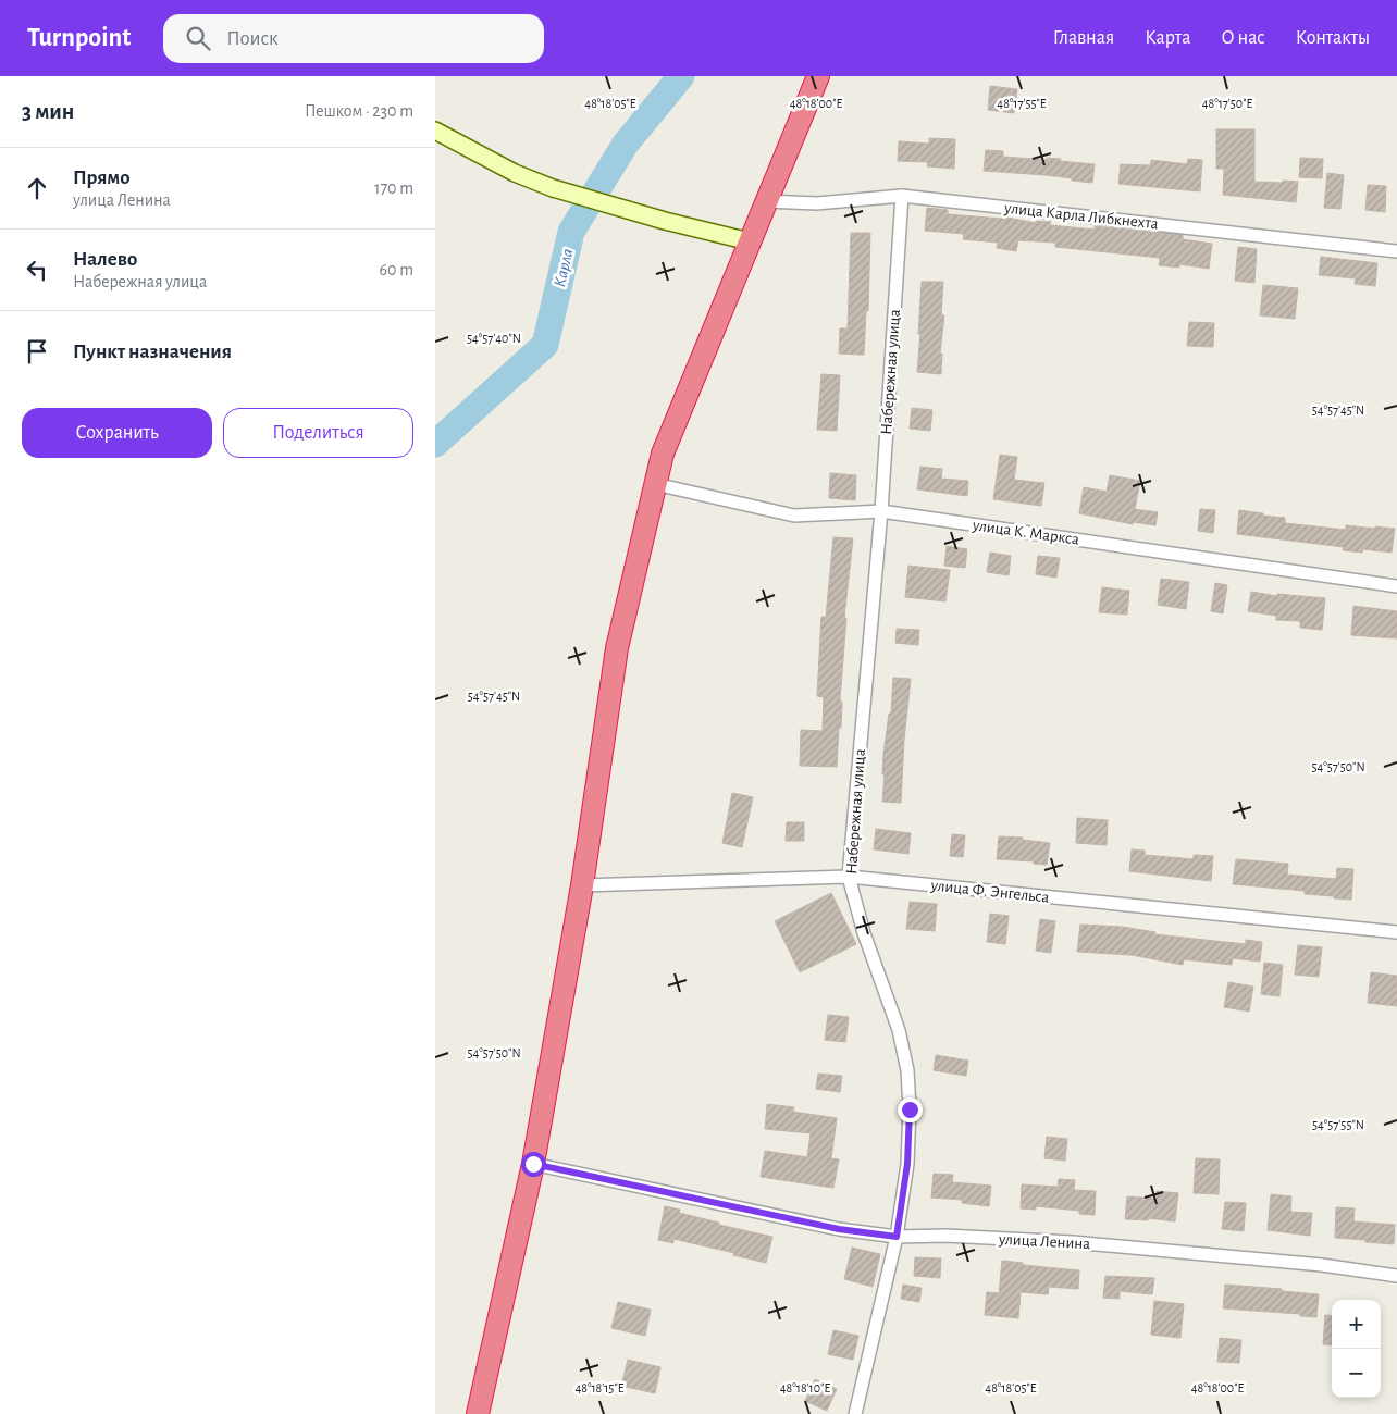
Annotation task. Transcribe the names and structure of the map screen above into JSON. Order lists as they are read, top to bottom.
{
  "streets": {
    "street": [
      "улица Карла Либкнехта",
      "Набережная улица",
      "улица К. Маркса",
      "улица Ф. Энгельса",
      "улица Ленина"
    ]
  },
  "crossings": [
    ["улица Карла Либкнехта", "Набережная улица"],
    ["Набережная улица", "улица К. Маркса"],
    ["Набережная улица", "улица Ф. Энгельса"],
    ["Набережная улица", "улица Ленина"]
  ],
  "water": ["Карла"],
  "page": {
    "header": "Turnpoint",
    "search": "Поиск",
    "nav": [
      "Главная",
      "Карта",
      "О нас",
      "Контакты"
    ],
    "heading": ["3 мин", "Пешком · 230 m"],
    "list": [
      ["Прямо", "улица Ленина", "170 m"],
      ["Налево", "Набережная улица", "60 m"],
      "Пункт назначения"
    ],
    "buttons": ["Сохранить", "Поделиться"],
    "map_buttons": ["+", "−"]
  },
  "coordinates": [
    "48°18'05\"E",
    "48°18'00\"E",
    "48°17'55\"E",
    "48°17'50\"E",
    "54°57'40\"N",
    "54°57'45\"N",
    "54°57'50\"N",
    "54°57'55\"N",
    "48°18'15\"E",
    "48°18'10\"E"
  ]
}
